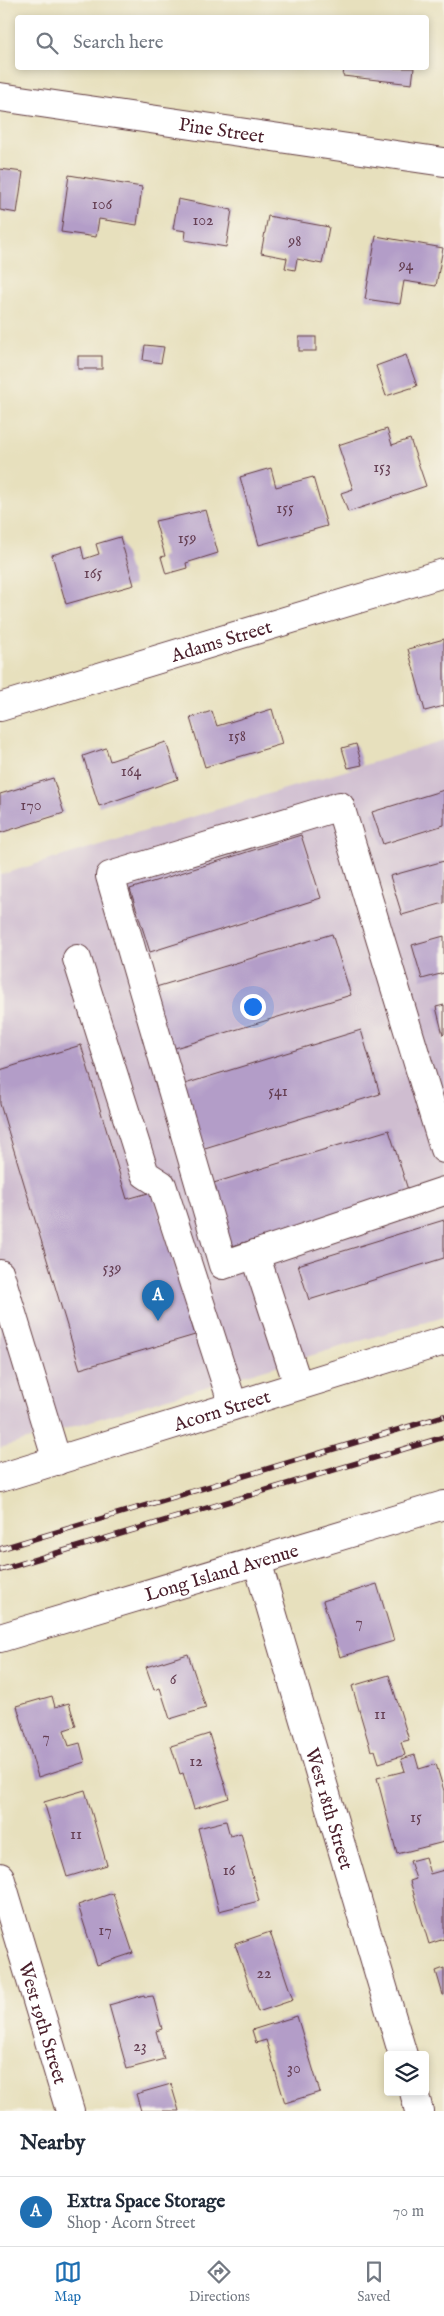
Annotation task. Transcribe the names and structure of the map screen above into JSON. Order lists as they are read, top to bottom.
{
  "streets": {
    "street": [
      "Pine Street",
      "Adams Street",
      "Acorn Street",
      "Long Island Avenue",
      "West 18th Street",
      "West 19th Street"
    ]
  },
  "crossings": [
    ["Long Island Avenue", "West 18th Street"]
  ],
  "house_numbers": [
    "106",
    "102",
    "98",
    "94",
    "153",
    "155",
    "159",
    "165",
    "158",
    "164",
    "170",
    "541",
    "539",
    "7",
    "6",
    "11",
    "7",
    "12",
    "15",
    "11",
    "16",
    "17",
    "22",
    "23",
    "30"
  ],
  "page": {
    "search": "Search here",
    "pins": "A",
    "heading": "Nearby",
    "list": [
      {
        "mark": "A",
        "name": "Extra Space Storage",
        "note": "Shop · Acorn Street",
        "value": "70 m"
      }
    ],
    "nav": ["Map", "Directions", "Saved"]
  }
}
